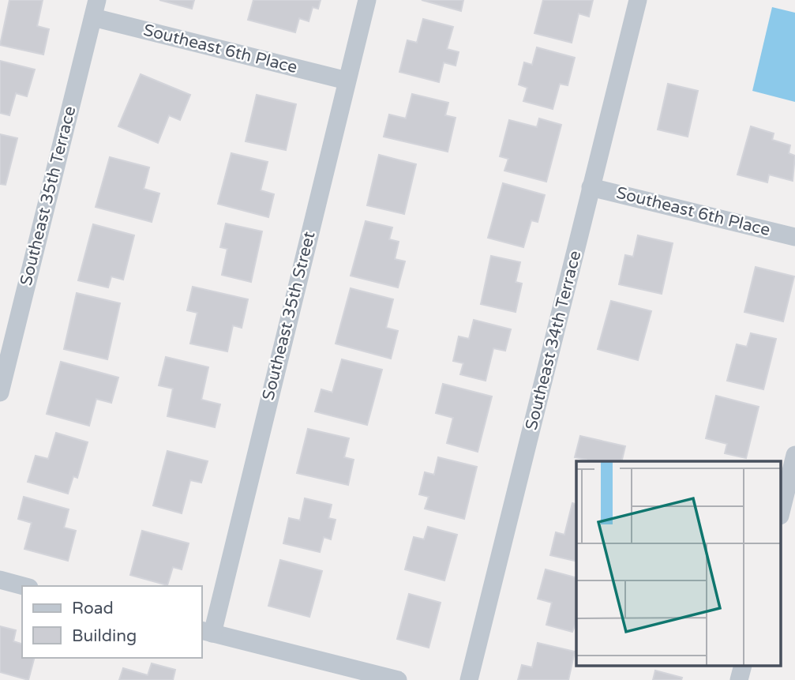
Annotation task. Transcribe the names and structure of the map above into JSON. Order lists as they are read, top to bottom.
{
  "streets": {
    "street": [
      "Southeast 6th Place",
      "Southeast 35th Terrace",
      "Southeast 35th Street",
      "Southeast 34th Terrace"
    ]
  },
  "crossings": [
    ["Southeast 6th Place", "Southeast 35th Terrace"],
    ["Southeast 6th Place", "Southeast 35th Street"],
    ["Southeast 6th Place", "Southeast 34th Terrace"]
  ],
  "legend": ["Road", "Building"]
}
